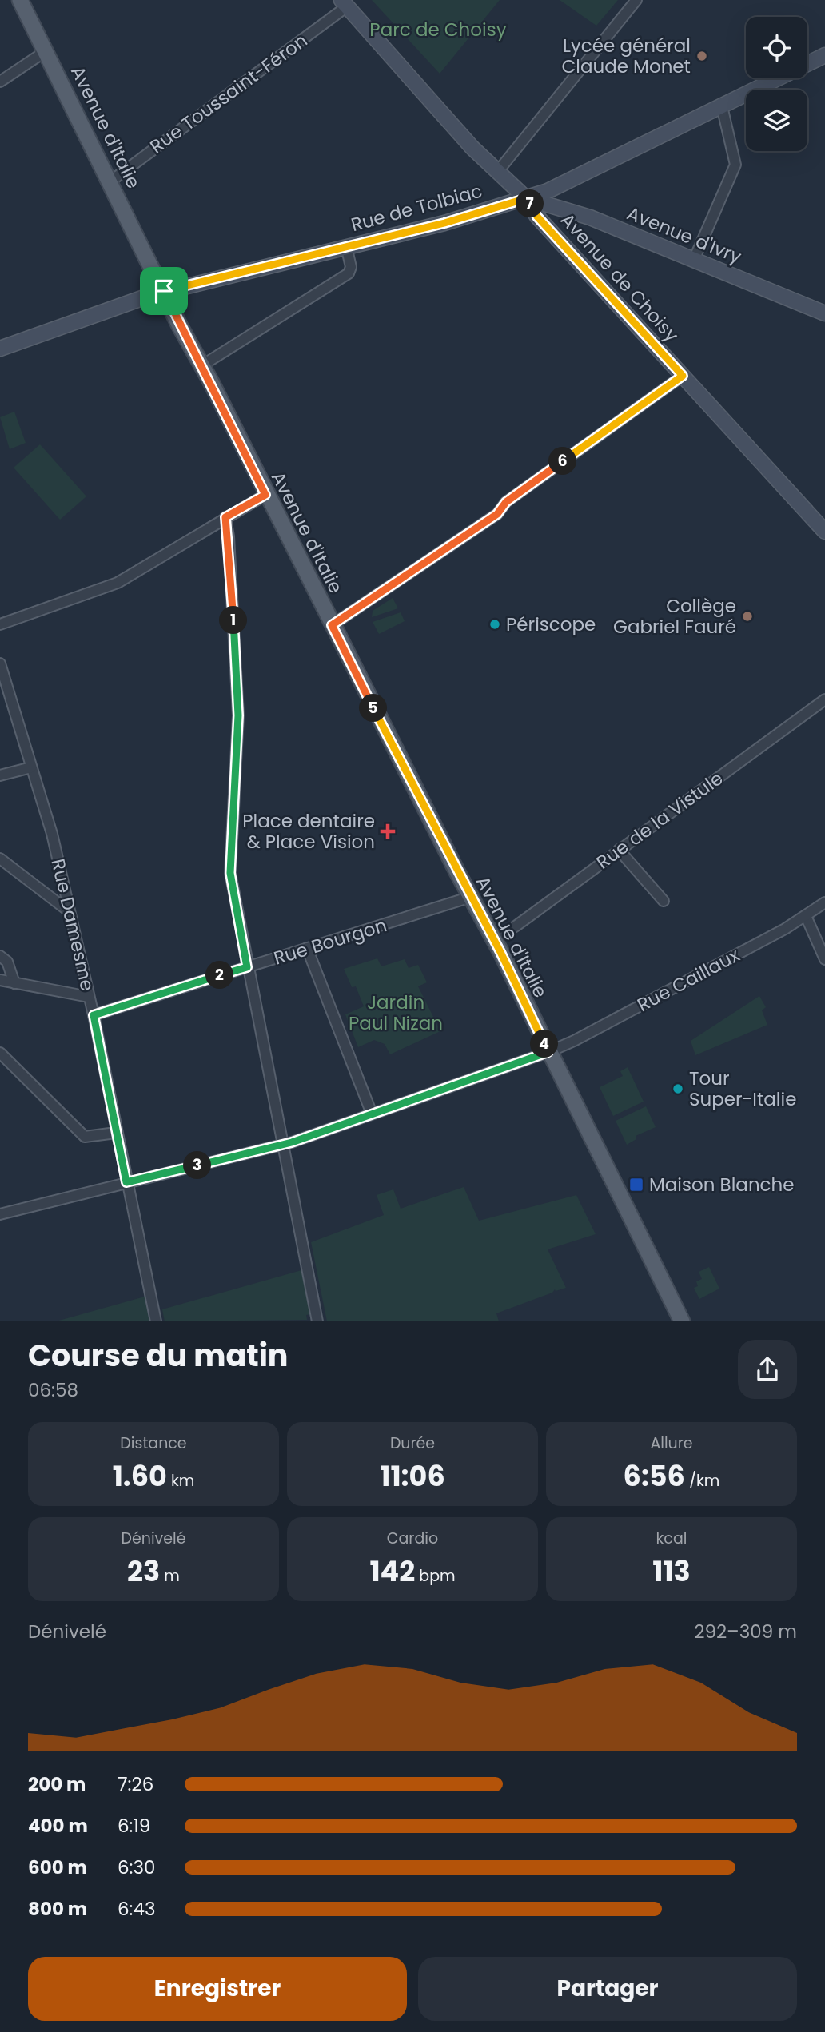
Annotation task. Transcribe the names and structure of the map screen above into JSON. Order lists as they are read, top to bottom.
{
  "streets": {
    "main road": [
      "Avenue d'Italie",
      "Rue de Tolbiac",
      "Avenue d'Ivry",
      "Avenue de Choisy"
    ],
    "street": [
      "Rue Toussaint-Féron",
      "Rue de la Vistule",
      "Rue Damesme",
      "Rue Bourgon",
      "Rue Caillaux"
    ]
  },
  "crossings": [
    ["Rue Toussaint-Féron", "Avenue d'Italie"],
    ["Rue Toussaint-Féron", "Avenue de Choisy"],
    ["Avenue d'Italie", "Rue de Tolbiac"],
    ["Avenue d'Italie", "Rue de la Vistule"],
    ["Avenue d'Italie", "Rue Bourgon"],
    ["Avenue d'Italie", "Rue Caillaux"],
    ["Rue de Tolbiac", "Avenue d'Ivry"],
    ["Rue de Tolbiac", "Avenue de Choisy"],
    ["Avenue d'Ivry", "Avenue de Choisy"],
    ["Rue Damesme", "Rue Bourgon"],
    ["Rue Damesme", "Rue Caillaux"]
  ],
  "parks": ["Parc de Choisy", "Jardin Paul Nizan"],
  "places": {
    "other": [
      "Lycée général Claude Monet",
      "Collège Gabriel Fauré",
      "Périscope",
      "Tour Super-Italie"
    ],
    "health": ["Place dentaire & Place Vision"],
    "transit": ["Maison Blanche"]
  },
  "page": {
    "pins": [
      "7",
      "6",
      "1",
      "5",
      "2",
      "4",
      "3"
    ],
    "heading": ["Course du matin", "06:58"],
    "stats": [
      ["Distance", "1.60 km"],
      ["Durée", "11:06"],
      ["Allure", "6:56 /km"],
      ["Dénivelé", "23 m"],
      ["Cardio", "142 bpm"],
      ["kcal", "113"]
    ],
    "chart": ["Dénivelé", "292–309 m"],
    "list": [
      {
        "name": "200 m",
        "note": "7:26"
      },
      {
        "name": "400 m",
        "note": "6:19"
      },
      {
        "name": "600 m",
        "note": "6:30"
      },
      {
        "name": "800 m",
        "note": "6:43"
      }
    ],
    "buttons": ["Enregistrer", "Partager"]
  }
}
